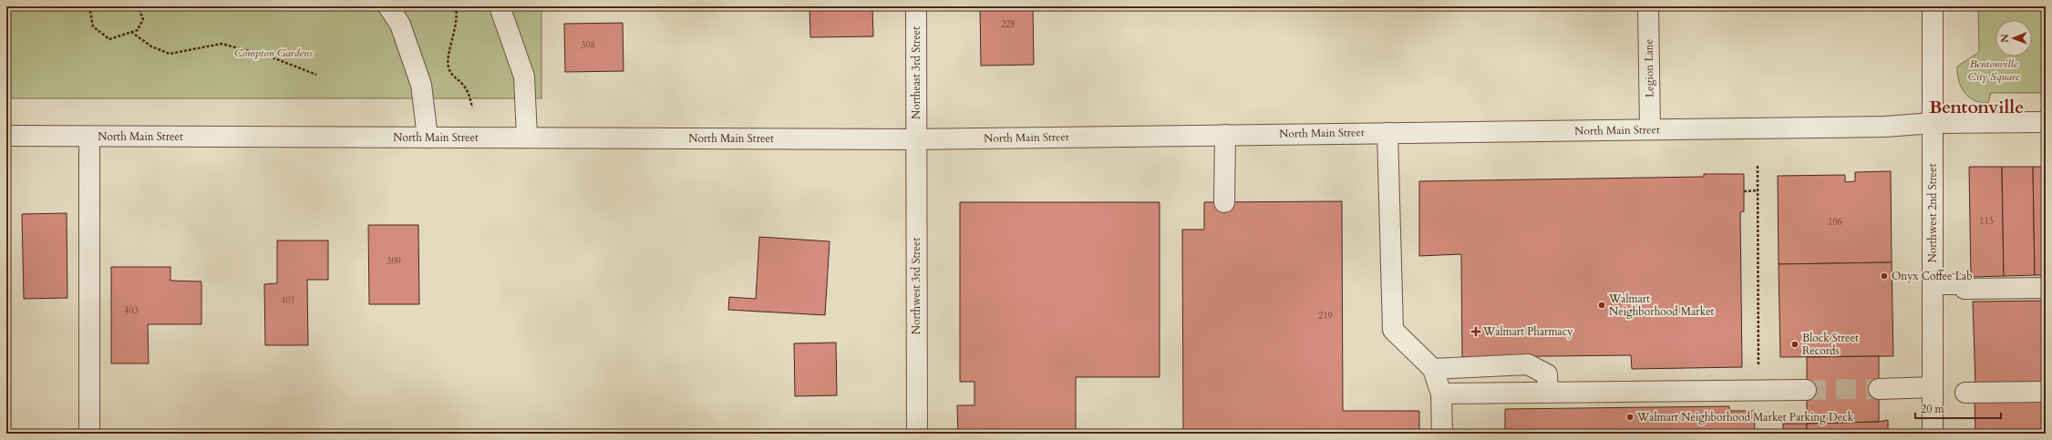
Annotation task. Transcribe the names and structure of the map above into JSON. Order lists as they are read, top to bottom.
{
  "streets": {
    "street": [
      "Legion Lane",
      "Northeast 3rd Street",
      "North Main Street",
      "Northwest 2nd Street",
      "Northwest 3rd Street"
    ]
  },
  "crossings": [
    ["Legion Lane", "North Main Street"],
    ["Northeast 3rd Street", "North Main Street"],
    ["Northeast 3rd Street", "Northwest 3rd Street"],
    ["North Main Street", "Northwest 2nd Street"],
    ["North Main Street", "Northwest 3rd Street"]
  ],
  "districts": ["Bentonville"],
  "parks": ["Compton Gardens", "Bentonville City Square"],
  "places": {
    "other": [
      "Onyx Coffee Lab",
      "Walmart Neighborhood Market",
      "Block Street Records",
      "Walmart Neighborhood Market Parking Deck"
    ],
    "health": ["Walmart Pharmacy"]
  },
  "house_numbers": [
    "228",
    "308",
    "113",
    "106",
    "309",
    "401",
    "403",
    "219"
  ],
  "scale_bar": "20 m",
  "north": "left"
}
